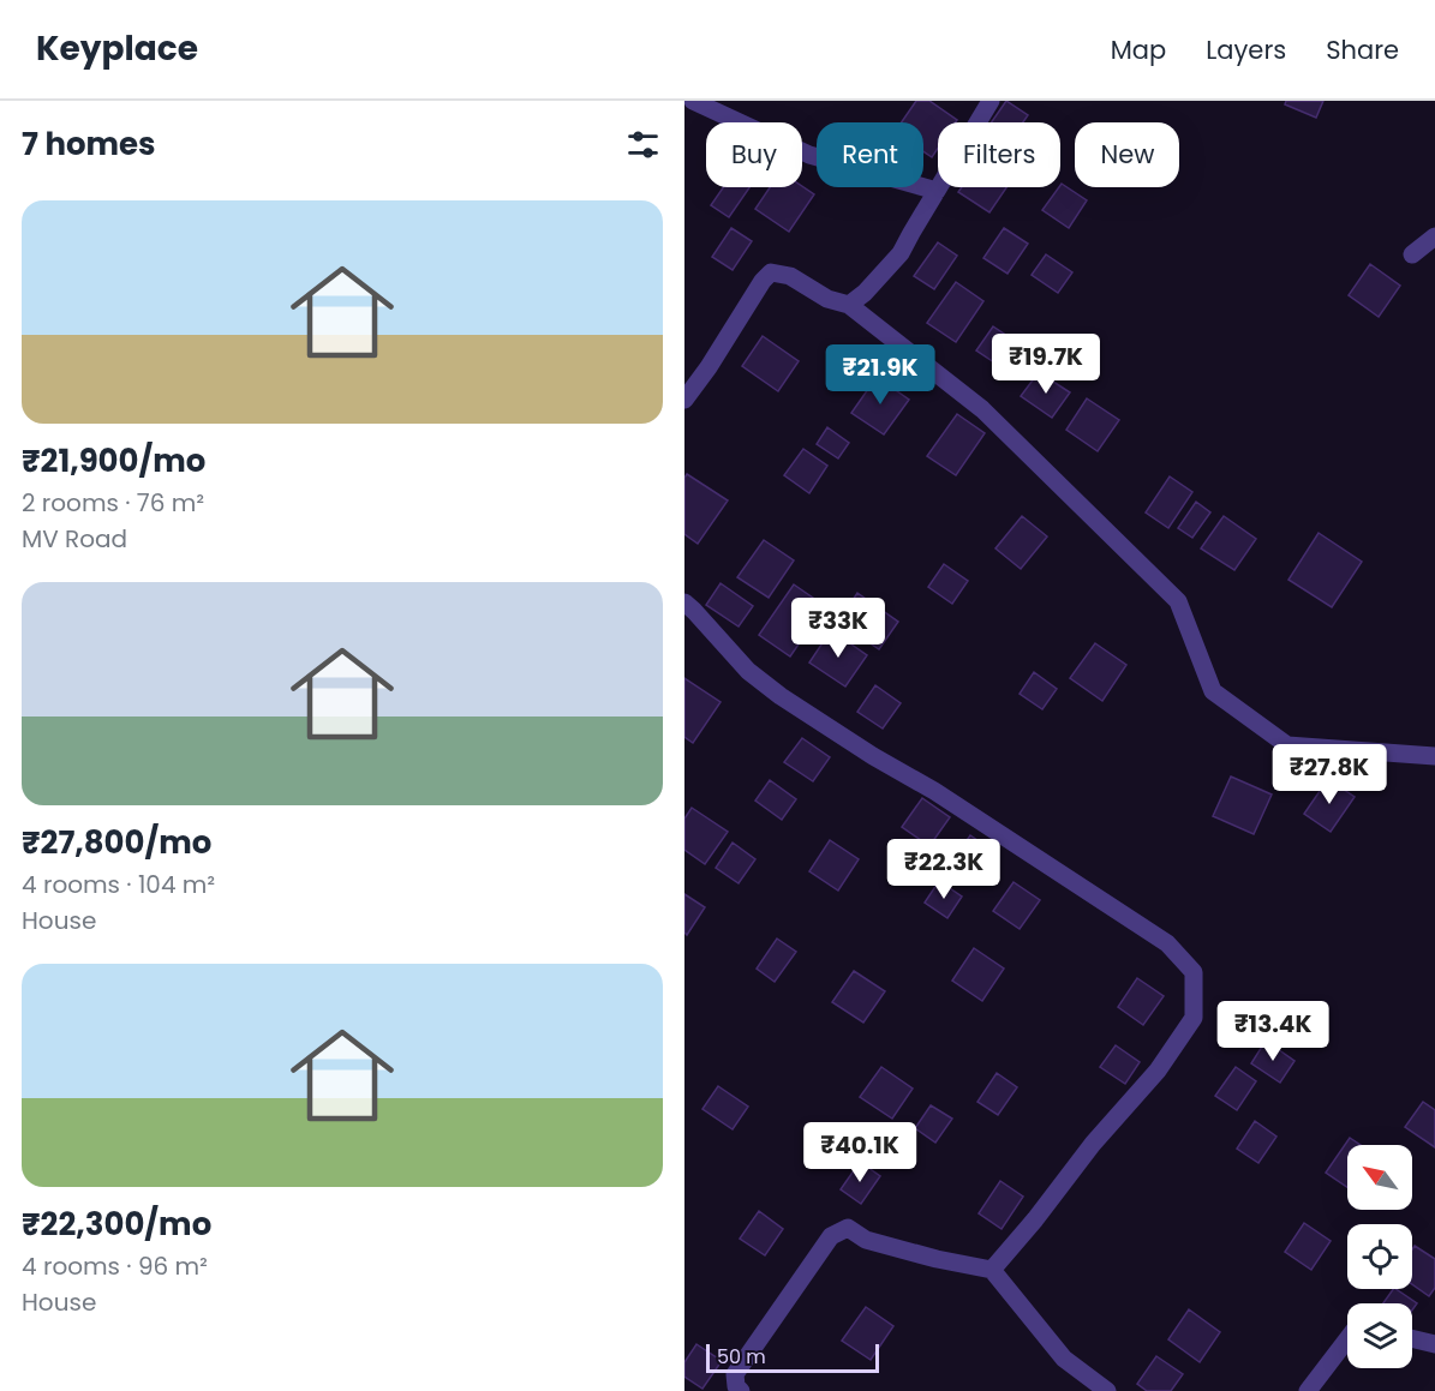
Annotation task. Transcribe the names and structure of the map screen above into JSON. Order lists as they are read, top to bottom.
{
  "scale_bar": "50 m",
  "north": "top left",
  "page": {
    "header": "Keyplace",
    "nav": ["Map", "Layers", "Share"],
    "heading": "7 homes",
    "chip": [
      "Buy",
      "Rent",
      "Filters",
      "New"
    ],
    "list": [
      {
        "name": "₹21,900/mo",
        "note": "2 rooms · 76 m² · MV Road"
      },
      {
        "name": "₹27,800/mo",
        "note": "4 rooms · 104 m² · House"
      },
      {
        "name": "₹22,300/mo",
        "note": "4 rooms · 96 m² · House"
      }
    ],
    "price": [
      "₹19.7K",
      "₹21.9K",
      "₹33K",
      "₹27.8K",
      "₹22.3K",
      "₹13.4K",
      "₹40.1K"
    ],
    "scale": "50 m"
  }
}
